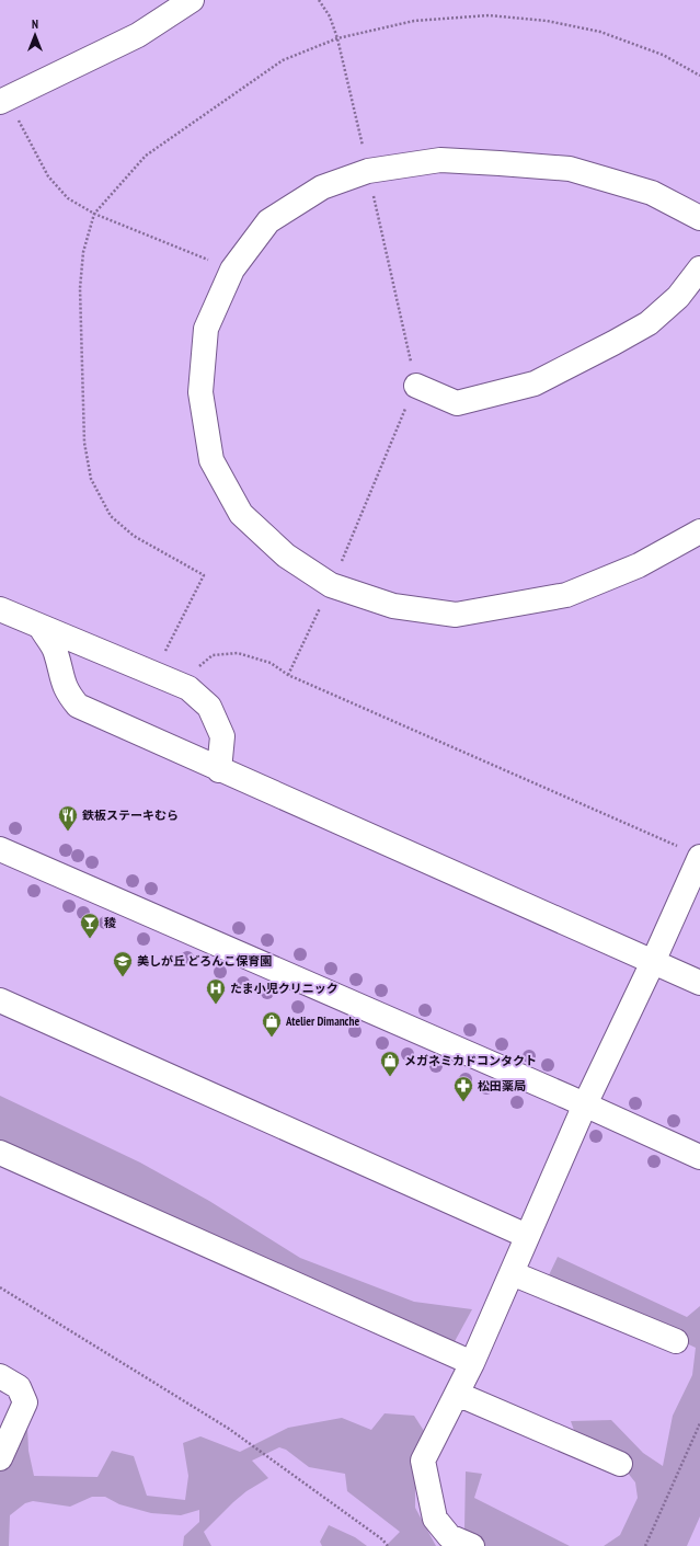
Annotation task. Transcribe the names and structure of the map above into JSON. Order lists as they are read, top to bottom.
{
  "places": {
    "restaurant": ["鉄板ステーキむら"],
    "bar": ["稜"],
    "school or university": ["美しが丘 どろんこ保育園"],
    "hospital": ["たま小児クリニック"],
    "shop": ["Atelier Dimanche", "メガネミカドコンタクト"],
    "pharmacy": ["松田薬局"]
  },
  "north": "top"
}
